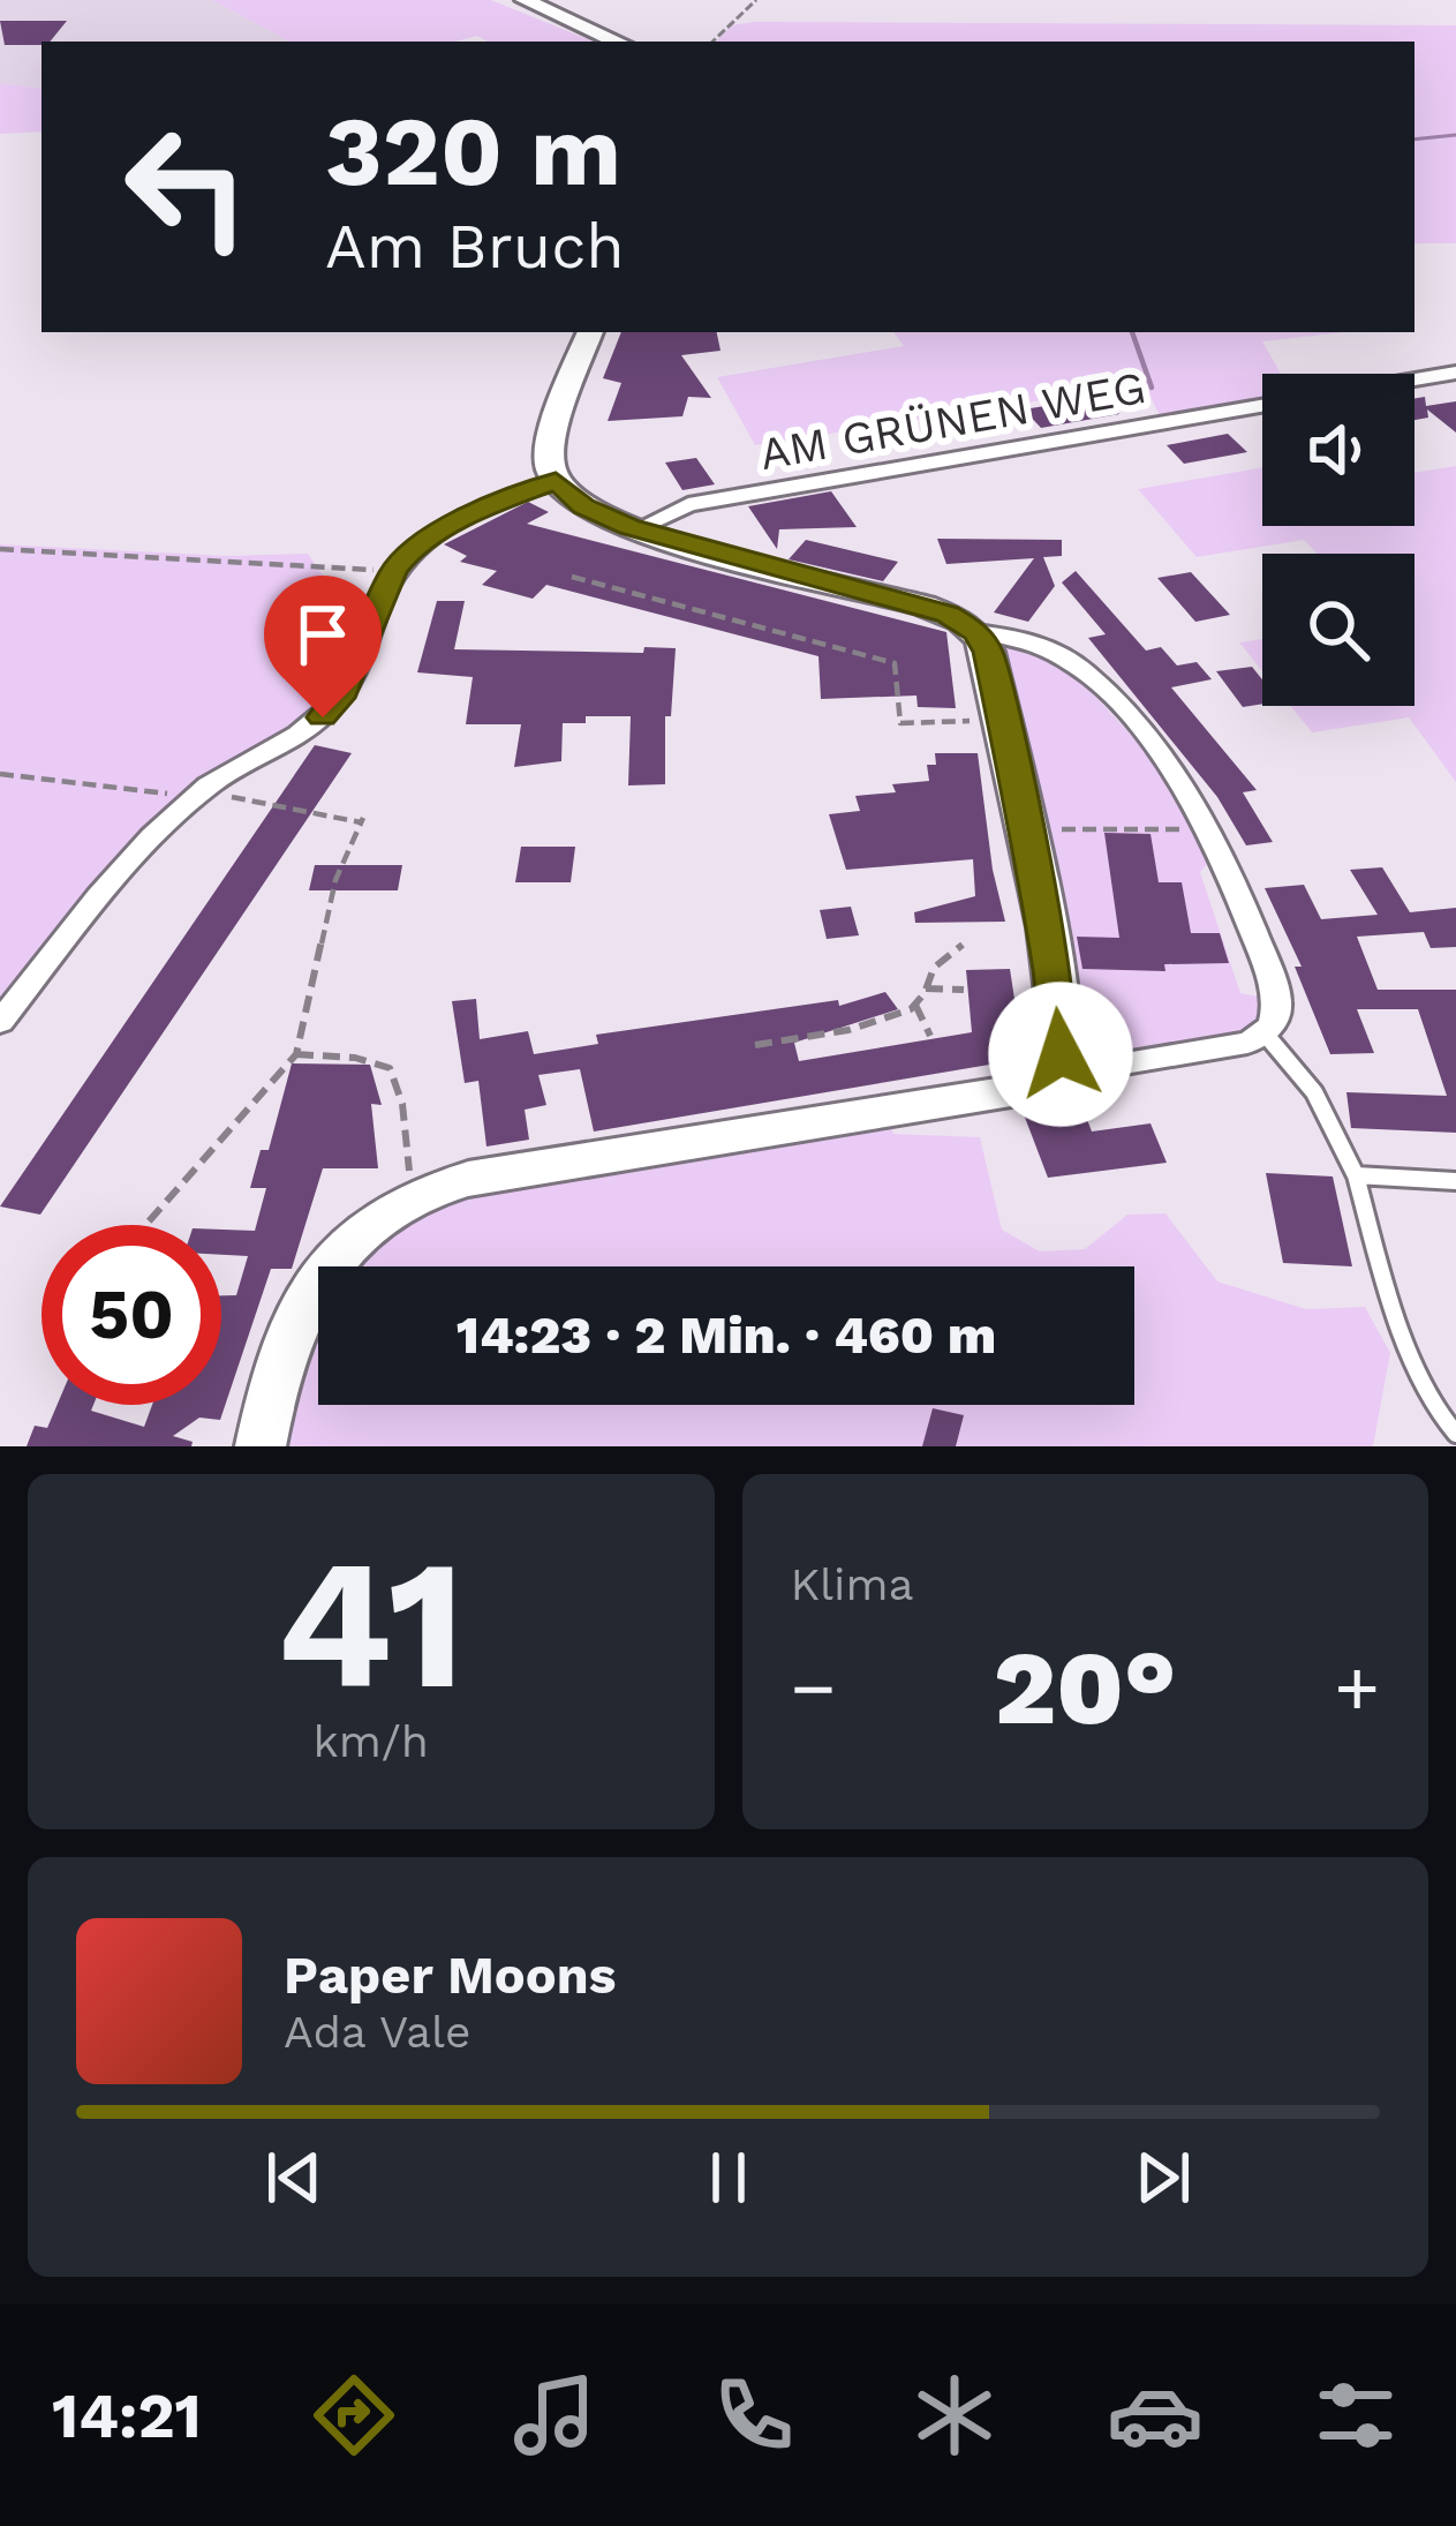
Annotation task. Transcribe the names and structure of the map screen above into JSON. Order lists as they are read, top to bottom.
{
  "streets": {
    "street": ["AM GRÜNEN WEG"]
  },
  "page": {
    "turn": ["320 m", "Am Bruch"],
    "limit": "50",
    "trip": "14:23 · 2 Min. · 460 m",
    "tile": [
      ["41", "km/h"],
      "Klima"
    ],
    "heat": ["−", "20°", "+"],
    "song": ["Paper Moons", "Ada Vale"],
    "tabs": "14:21"
  }
}
